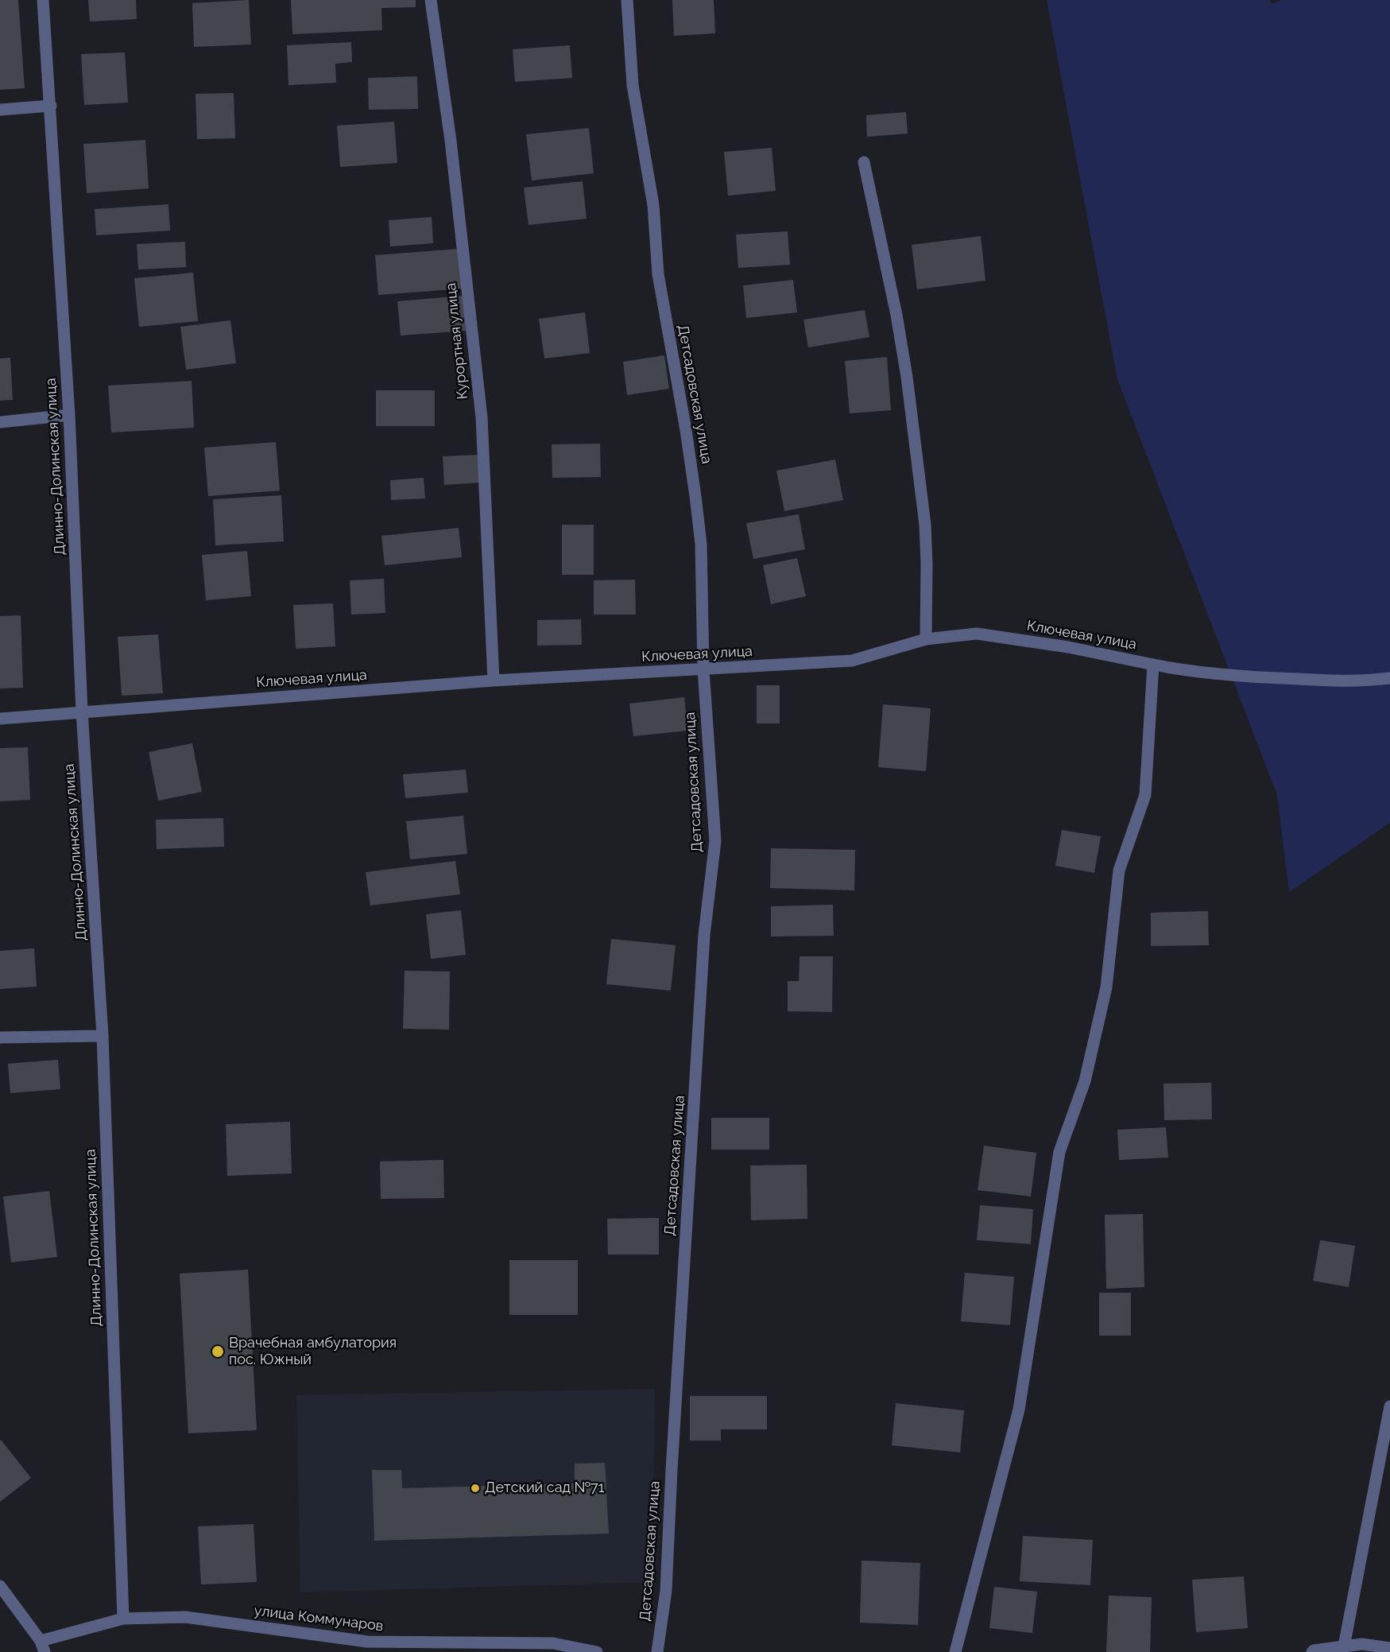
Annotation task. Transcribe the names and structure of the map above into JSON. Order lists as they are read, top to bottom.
{
  "streets": {
    "street": [
      "Курортная улица",
      "Детсадовская улица",
      "Длинно-Долинская улица",
      "Ключевая улица",
      "улица Коммунаров"
    ]
  },
  "crossings": [
    ["Курортная улица", "Ключевая улица"],
    ["Детсадовская улица", "Ключевая улица"],
    ["Длинно-Долинская улица", "Ключевая улица"],
    ["Длинно-Долинская улица", "улица Коммунаров"]
  ],
  "places": ["Врачебная амбулатория пос. Южный", "Детский сад №71"]
}
